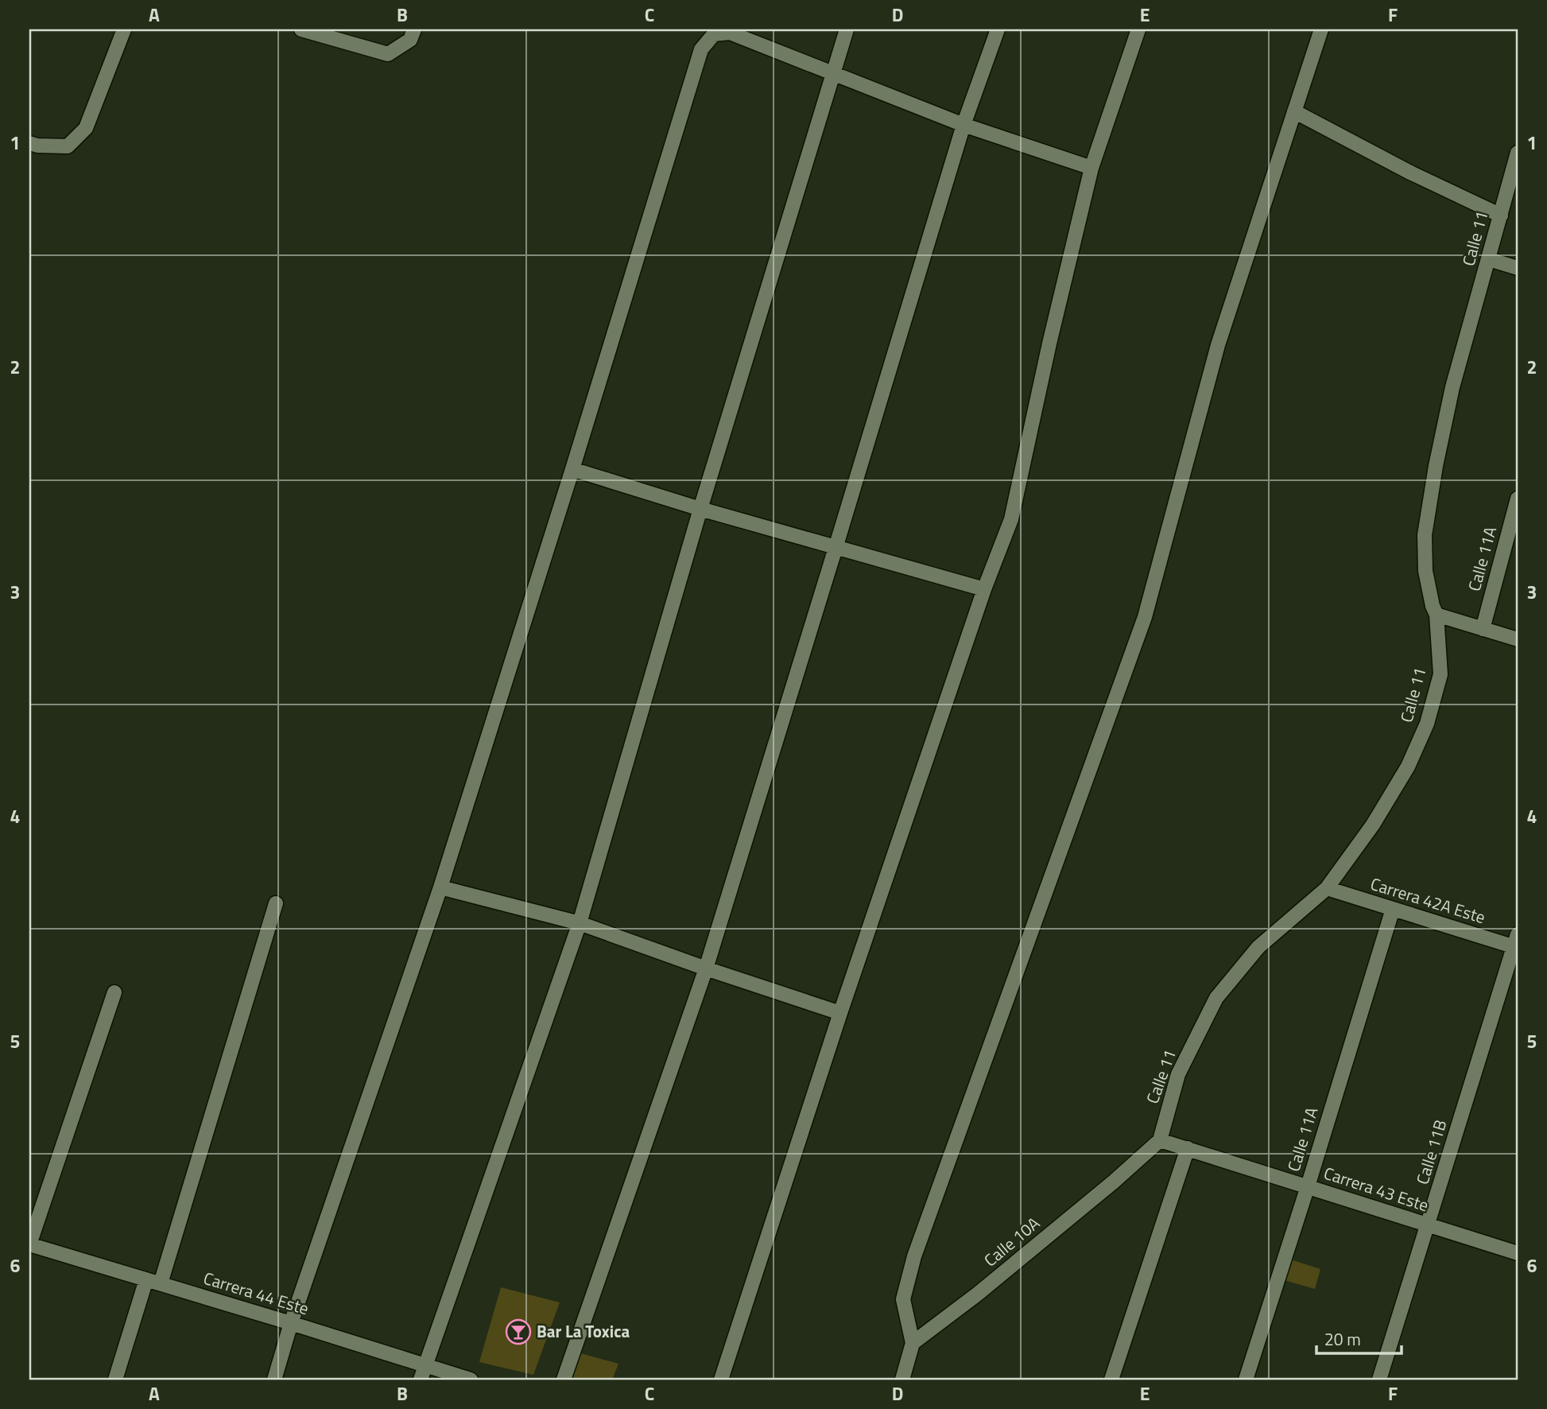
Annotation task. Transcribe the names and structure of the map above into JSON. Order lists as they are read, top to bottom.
{
  "streets": {
    "street": [
      "Calle 11",
      "Calle 11A",
      "Carrera 42A Este",
      "Calle 11B",
      "Carrera 43 Este",
      "Calle 10A",
      "Carrera 44 Este"
    ]
  },
  "crossings": [
    ["Calle 11", "Carrera 42A Este"],
    ["Calle 11", "Carrera 43 Este"],
    ["Calle 11", "Calle 10A"],
    ["Calle 11A", "Carrera 42A Este"],
    ["Calle 11A", "Carrera 43 Este"],
    ["Carrera 42A Este", "Calle 11B"],
    ["Calle 11B", "Carrera 43 Este"],
    ["Carrera 43 Este", "Calle 10A"]
  ],
  "places": {
    "bar": ["Bar La Toxica"]
  },
  "scale_bar": "20 m",
  "grid": {
    "columns": [
      "A",
      "B",
      "C",
      "D",
      "E",
      "F"
    ],
    "rows": [
      "1",
      "2",
      "3",
      "4",
      "5",
      "6"
    ]
  }
}
